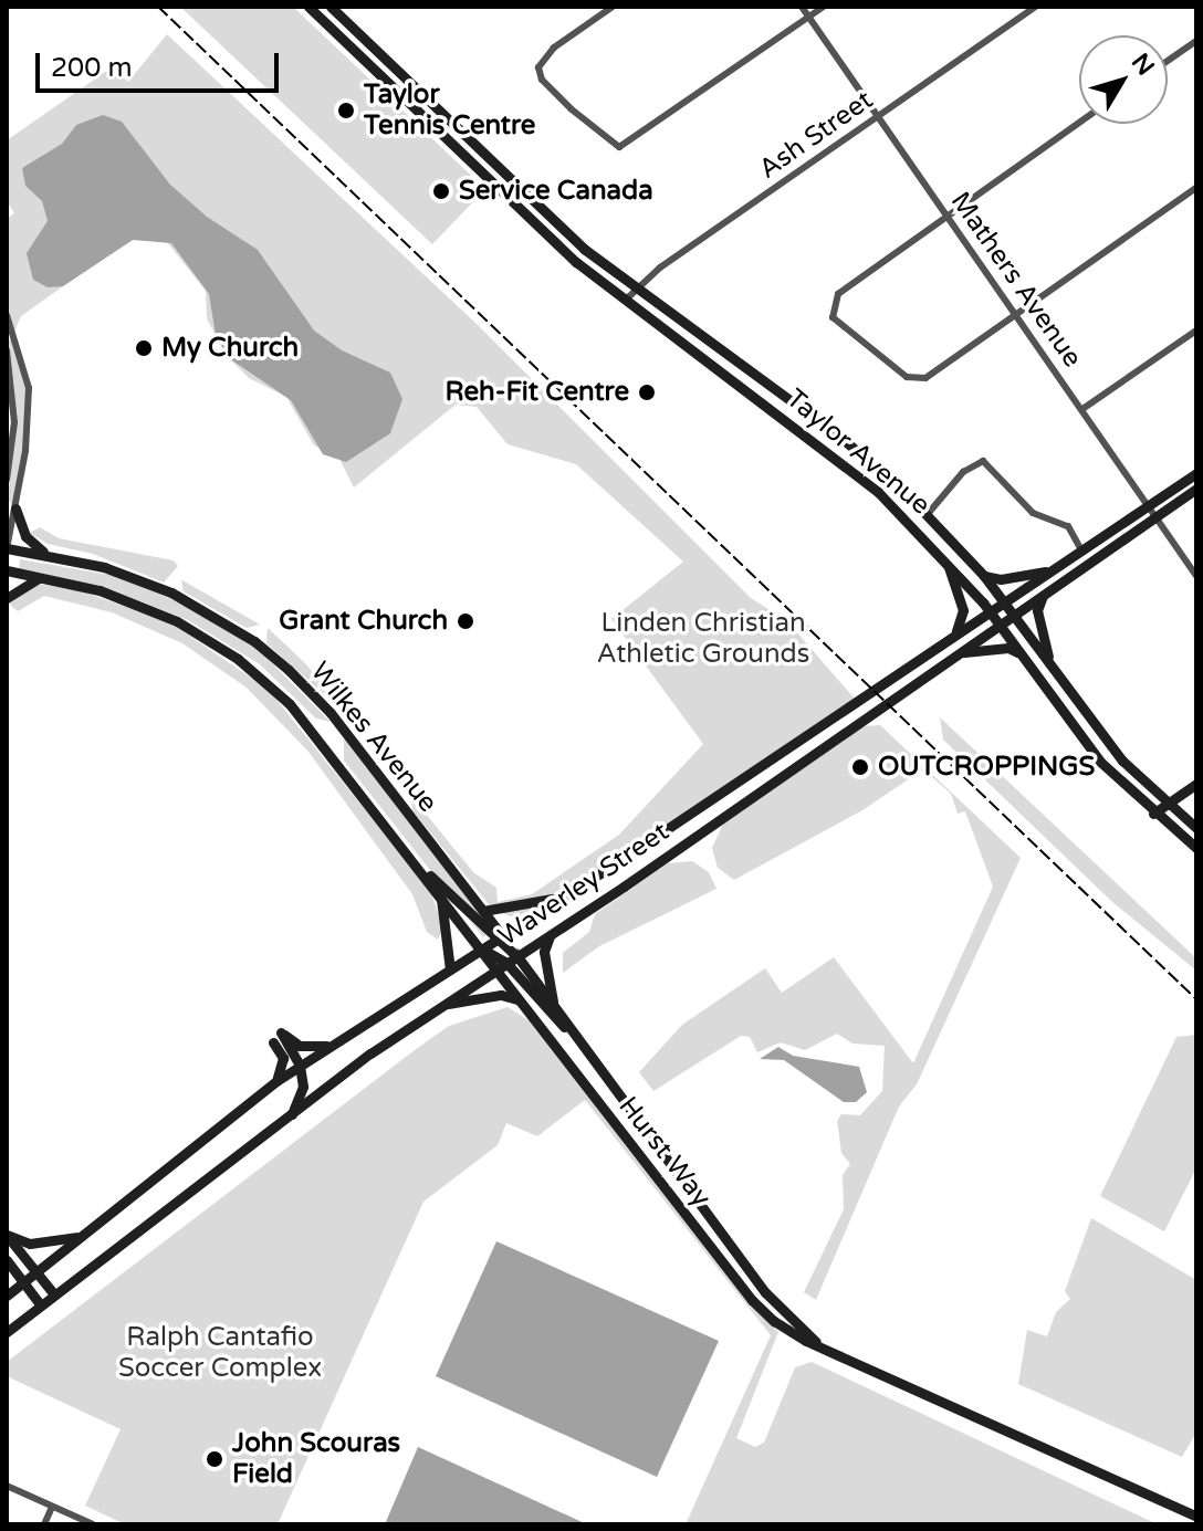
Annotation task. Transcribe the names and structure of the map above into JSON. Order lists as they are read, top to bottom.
{
  "streets": {
    "main road": [
      "Taylor Avenue",
      "Wilkes Avenue",
      "Waverley Street",
      "Hurst Way"
    ],
    "street": ["Ash Street", "Mathers Avenue"]
  },
  "crossings": [
    ["Ash Street", "Mathers Avenue"],
    ["Ash Street", "Taylor Avenue"],
    ["Mathers Avenue", "Waverley Street"],
    ["Taylor Avenue", "Waverley Street"],
    ["Wilkes Avenue", "Waverley Street"],
    ["Wilkes Avenue", "Hurst Way"],
    ["Waverley Street", "Hurst Way"]
  ],
  "parks": ["Linden Christian Athletic Grounds", "Ralph Cantafio Soccer Complex"],
  "places": [
    "Taylor Tennis Centre",
    "Service Canada",
    "My Church",
    "Reh-Fit Centre",
    "Grant Church",
    "OUTCROPPINGS",
    "John Scouras Field"
  ],
  "scale_bar": "200 m",
  "north": "top right"
}
